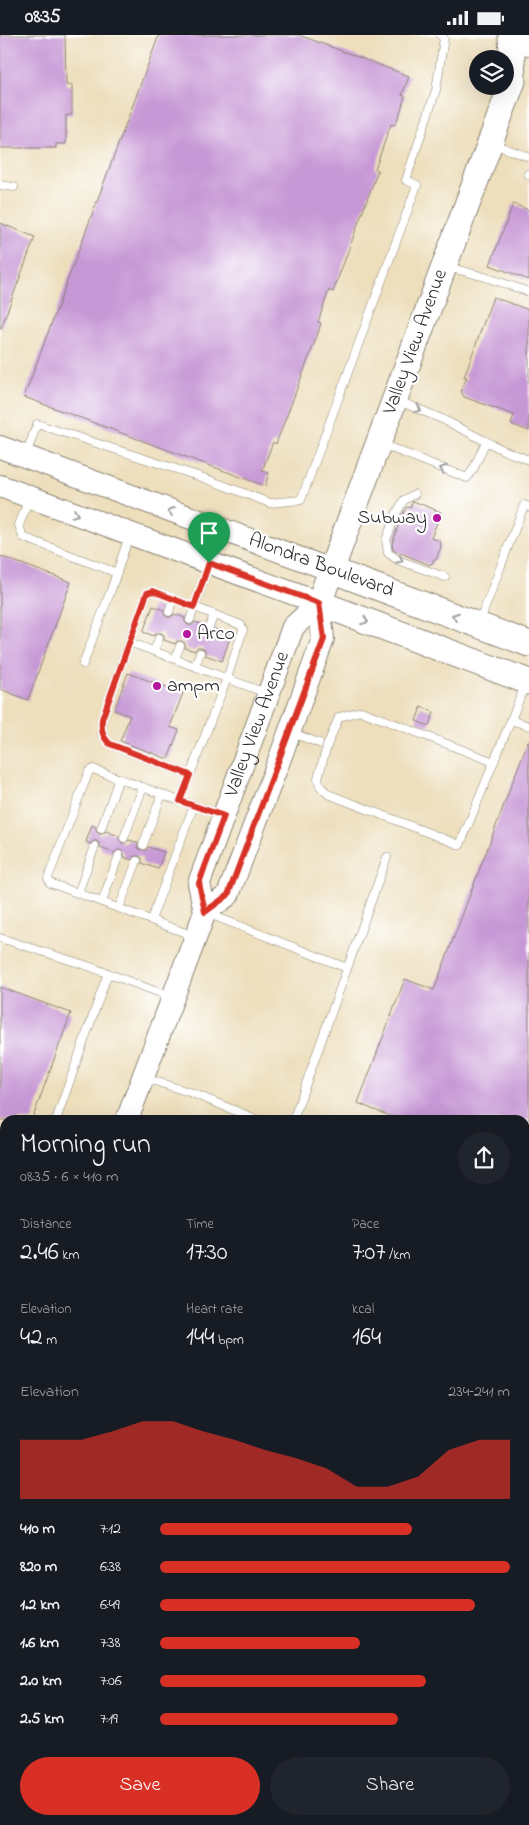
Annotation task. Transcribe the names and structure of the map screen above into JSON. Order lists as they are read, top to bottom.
{
  "streets": {
    "main road": ["Valley View Avenue", "Alondra Boulevard"]
  },
  "crossings": [
    ["Valley View Avenue", "Alondra Boulevard"]
  ],
  "places": ["Subway", "Arco", "ampm"],
  "page": {
    "status": "08:35",
    "heading": ["Morning run", "08:35 · 6 × 410 m"],
    "stats": [
      ["Distance", "2.46 km"],
      ["Time", "17:30"],
      ["Pace", "7:07 /km"],
      ["Elevation", "42 m"],
      ["Heart rate", "144 bpm"],
      ["kcal", "164"]
    ],
    "chart": ["Elevation", "234–241 m"],
    "list": [
      {
        "name": "410 m",
        "note": "7:12"
      },
      {
        "name": "820 m",
        "note": "6:38"
      },
      {
        "name": "1.2 km",
        "note": "6:49"
      },
      {
        "name": "1.6 km",
        "note": "7:38"
      },
      {
        "name": "2.0 km",
        "note": "7:06"
      },
      {
        "name": "2.5 km",
        "note": "7:19"
      }
    ],
    "buttons": ["Save", "Share"]
  }
}
